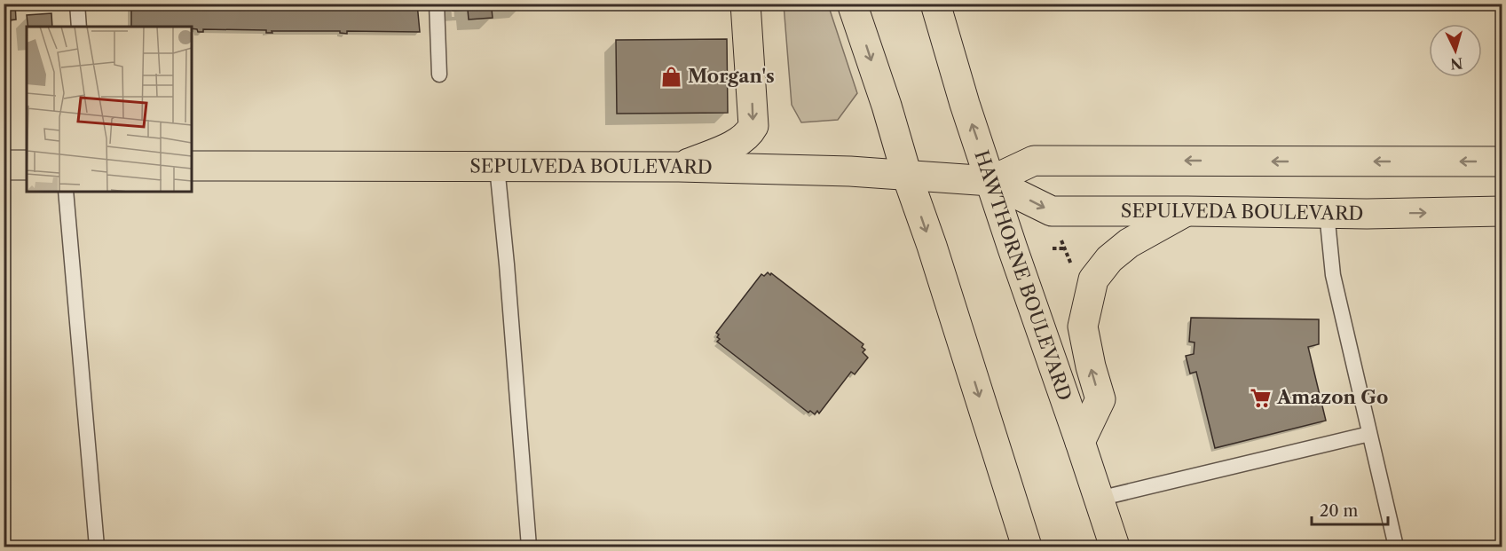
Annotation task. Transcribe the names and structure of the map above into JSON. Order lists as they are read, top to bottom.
{
  "streets": {
    "main road": ["SEPULVEDA BOULEVARD", "HAWTHORNE BOULEVARD"]
  },
  "crossings": [
    ["SEPULVEDA BOULEVARD", "HAWTHORNE BOULEVARD"]
  ],
  "places": {
    "shop": ["Morgan's"],
    "supermarket": ["Amazon Go"]
  },
  "scale_bar": "20 m",
  "north": "bottom"
}
